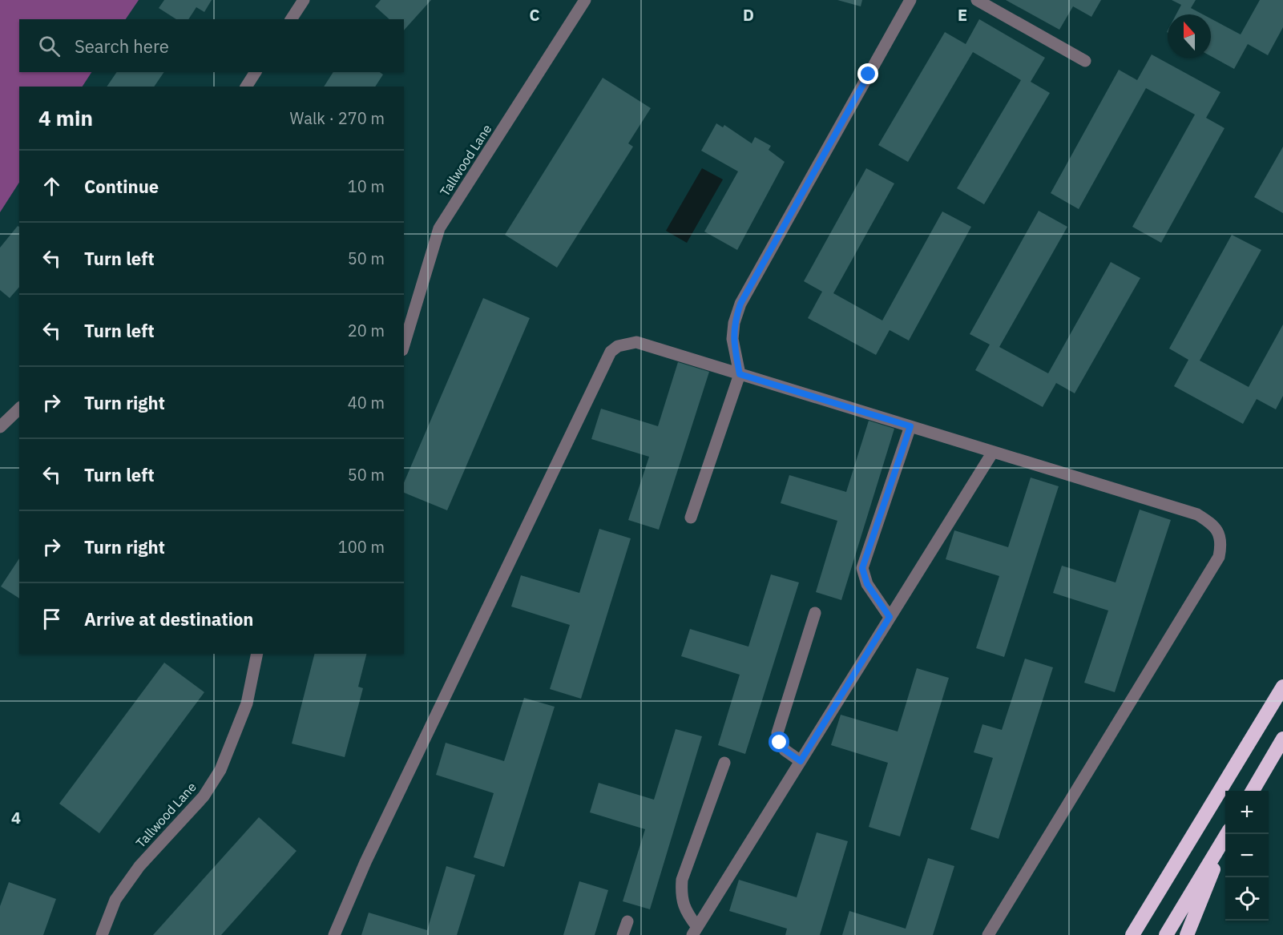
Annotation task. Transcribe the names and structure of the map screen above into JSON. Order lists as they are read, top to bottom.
{
  "streets": {
    "street": ["Tallwood Lane"]
  },
  "north": "top",
  "page": {
    "search": "Search here",
    "heading": ["4 min", "Walk · 270 m"],
    "list": [
      ["Continue", "10 m"],
      ["Turn left", "50 m"],
      ["Turn left", "20 m"],
      ["Turn right", "40 m"],
      ["Turn left", "50 m"],
      ["Turn right", "100 m"],
      "Arrive at destination"
    ],
    "map_buttons": ["+", "−"]
  },
  "grid": {
    "columns": ["C", "D", "E"],
    "rows": ["4"]
  }
}
